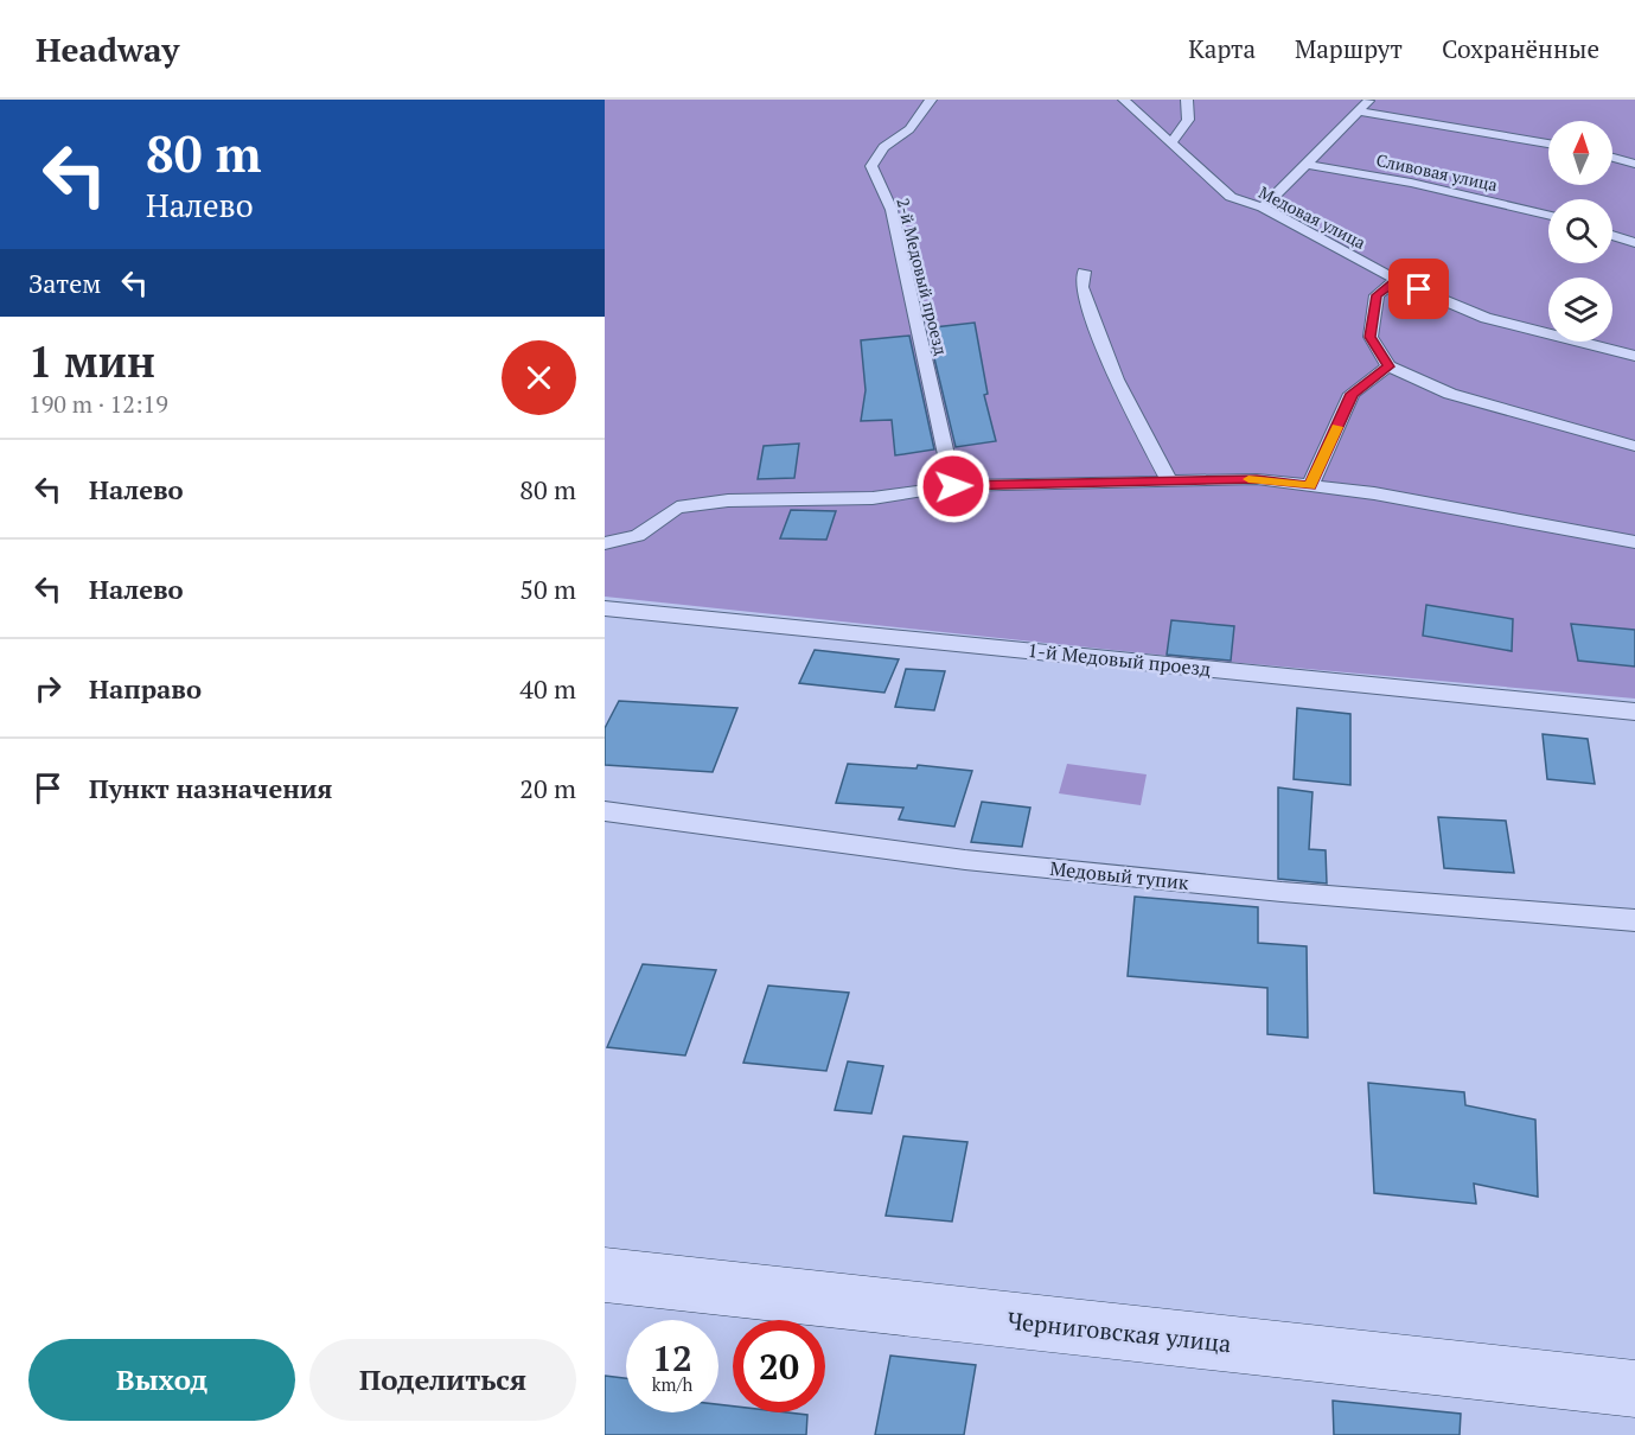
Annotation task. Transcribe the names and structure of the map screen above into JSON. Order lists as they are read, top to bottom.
{
  "streets": {
    "street": ["Черниговская улица"],
    "lane": [
      "Сливовая улица",
      "Медовая улица",
      "2-й Медовый проезд",
      "1-й Медовый проезд",
      "Медовый тупик"
    ]
  },
  "north": "top",
  "page": {
    "header": "Headway",
    "nav": ["Карта", "Маршрут", "Сохранённые"],
    "turn": ["80 m", "Налево"],
    "then": "Затем",
    "heading": ["1 мин", "190 m · 12:19"],
    "list": [
      {
        "name": "Налево",
        "value": "80 m"
      },
      {
        "name": "Налево",
        "value": "50 m"
      },
      {
        "name": "Направо",
        "value": "40 m"
      },
      {
        "name": "Пункт назначения",
        "value": "20 m"
      }
    ],
    "speed": "12 km/h",
    "limit": "20",
    "buttons": ["Выход", "Поделиться"]
  }
}
